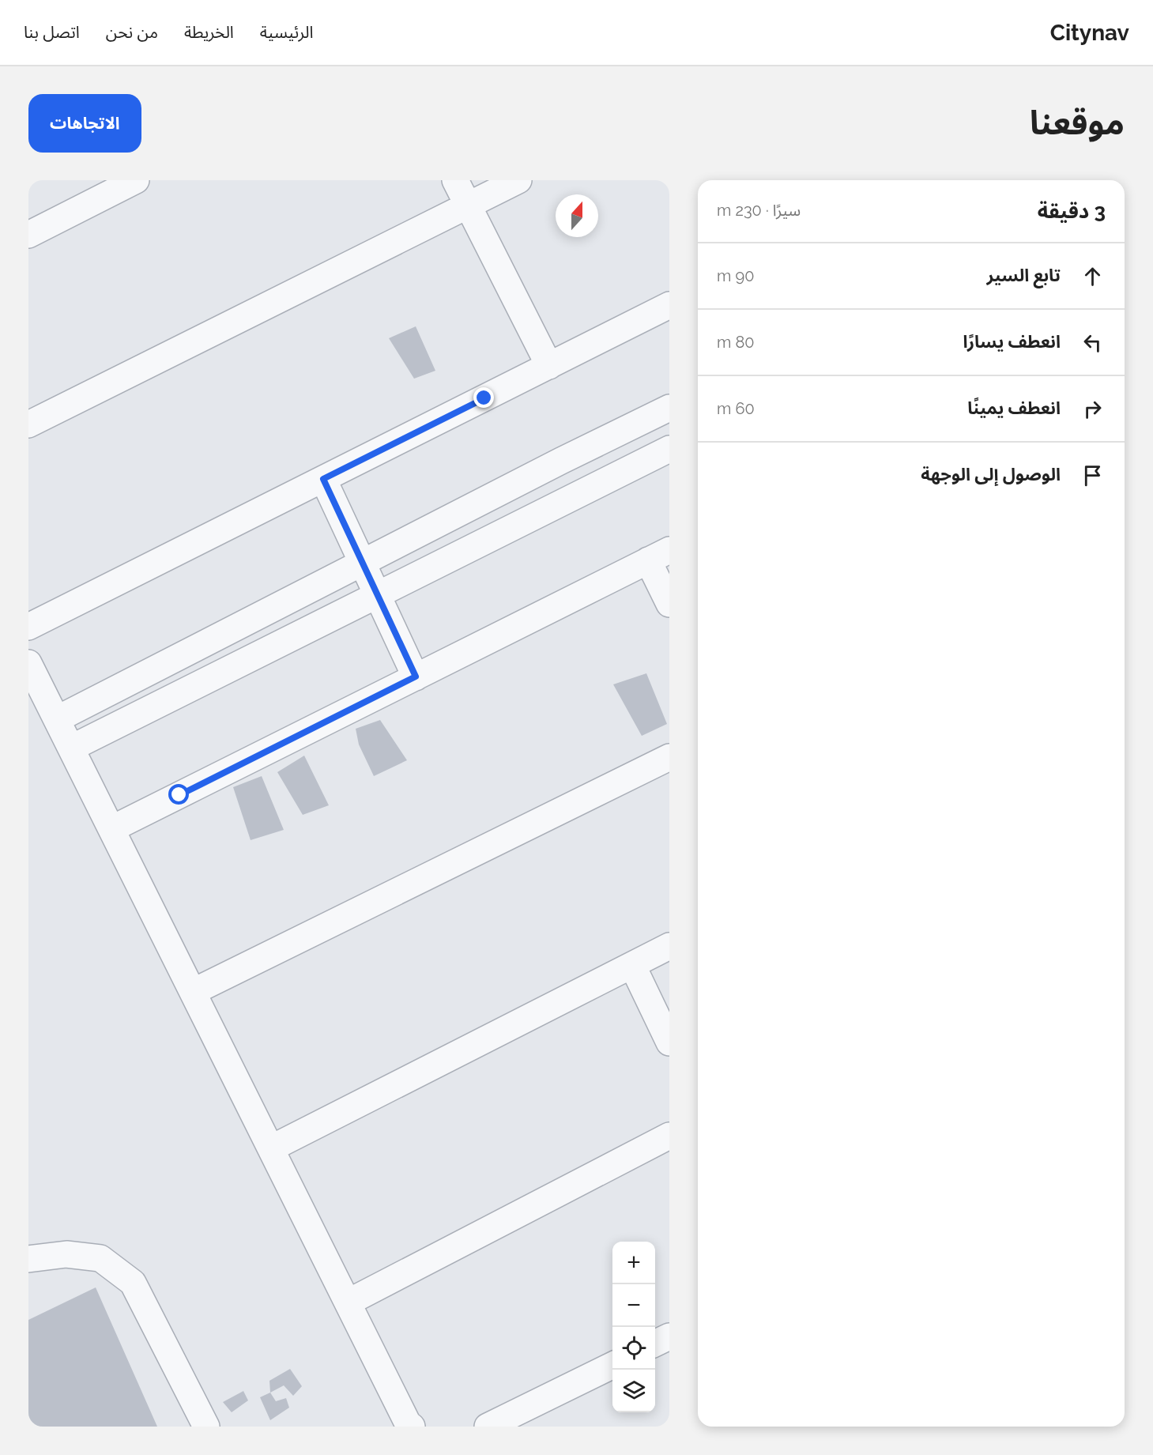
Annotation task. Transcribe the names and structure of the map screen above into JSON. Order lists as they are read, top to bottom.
{
  "north": "top",
  "page": {
    "header": "Citynav",
    "nav": [
      "الرئيسية",
      "الخريطة",
      "من نحن",
      "اتصل بنا"
    ],
    "title": "موقعنا",
    "buttons": "الاتجاهات",
    "heading": ["3 دقيقة", "سيرًا · 230 m"],
    "list": [
      ["تابع السير", "90 m"],
      ["انعطف يسارًا", "80 m"],
      ["انعطف يمينًا", "60 m"],
      "الوصول إلى الوجهة"
    ],
    "map_buttons": ["+", "−"]
  }
}
